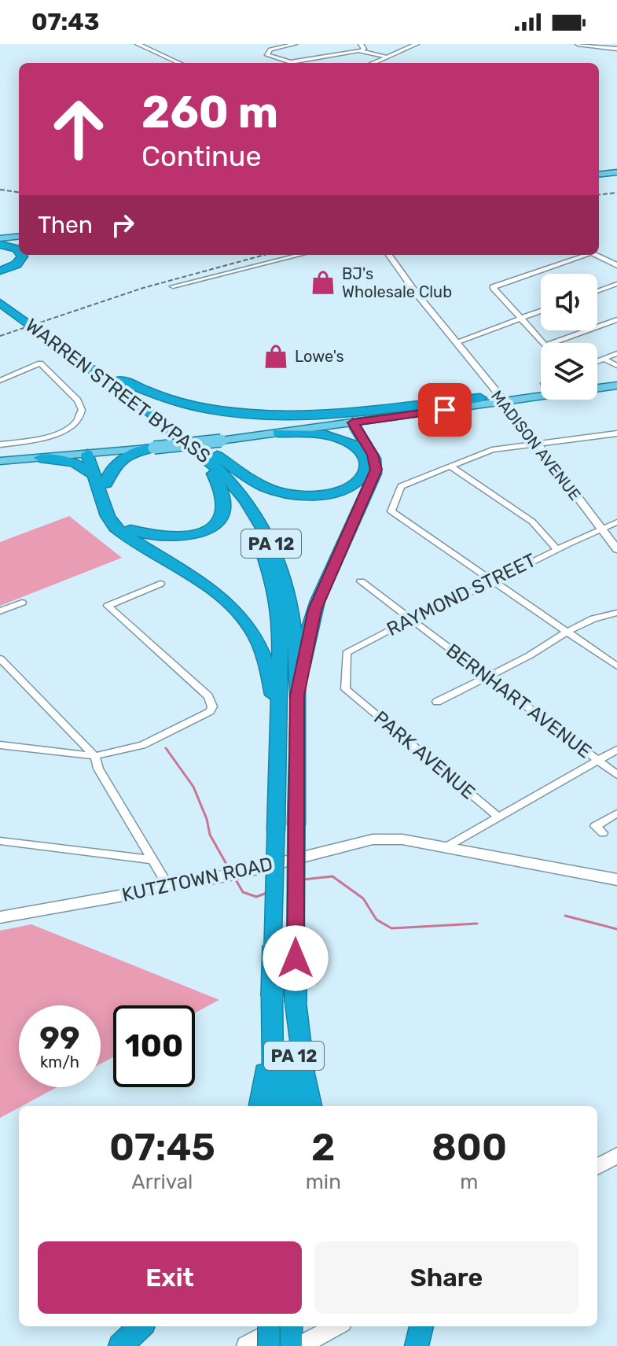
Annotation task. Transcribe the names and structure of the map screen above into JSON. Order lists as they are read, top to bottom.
{
  "streets": {
    "highway": ["WARREN STREET BYPASS", "PA 12"],
    "main road": ["KUTZTOWN ROAD"],
    "street": [
      "MADISON AVENUE",
      "RAYMOND STREET",
      "BERNHART AVENUE",
      "PARK AVENUE"
    ]
  },
  "crossings": [
    ["MADISON AVENUE", "RAYMOND STREET"],
    ["RAYMOND STREET", "BERNHART AVENUE"],
    ["RAYMOND STREET", "PARK AVENUE"]
  ],
  "places": {
    "shop": ["BJ's Wholesale Club", "Lowe's"]
  },
  "page": {
    "status": "07:43",
    "turn": ["260 m", "Continue"],
    "then": "Then",
    "speed": "99 km/h",
    "limit": "100",
    "eta": [
      "07:45",
      "Arrival",
      "2",
      "min",
      "800",
      "m"
    ],
    "buttons": ["Exit", "Share"]
  }
}
